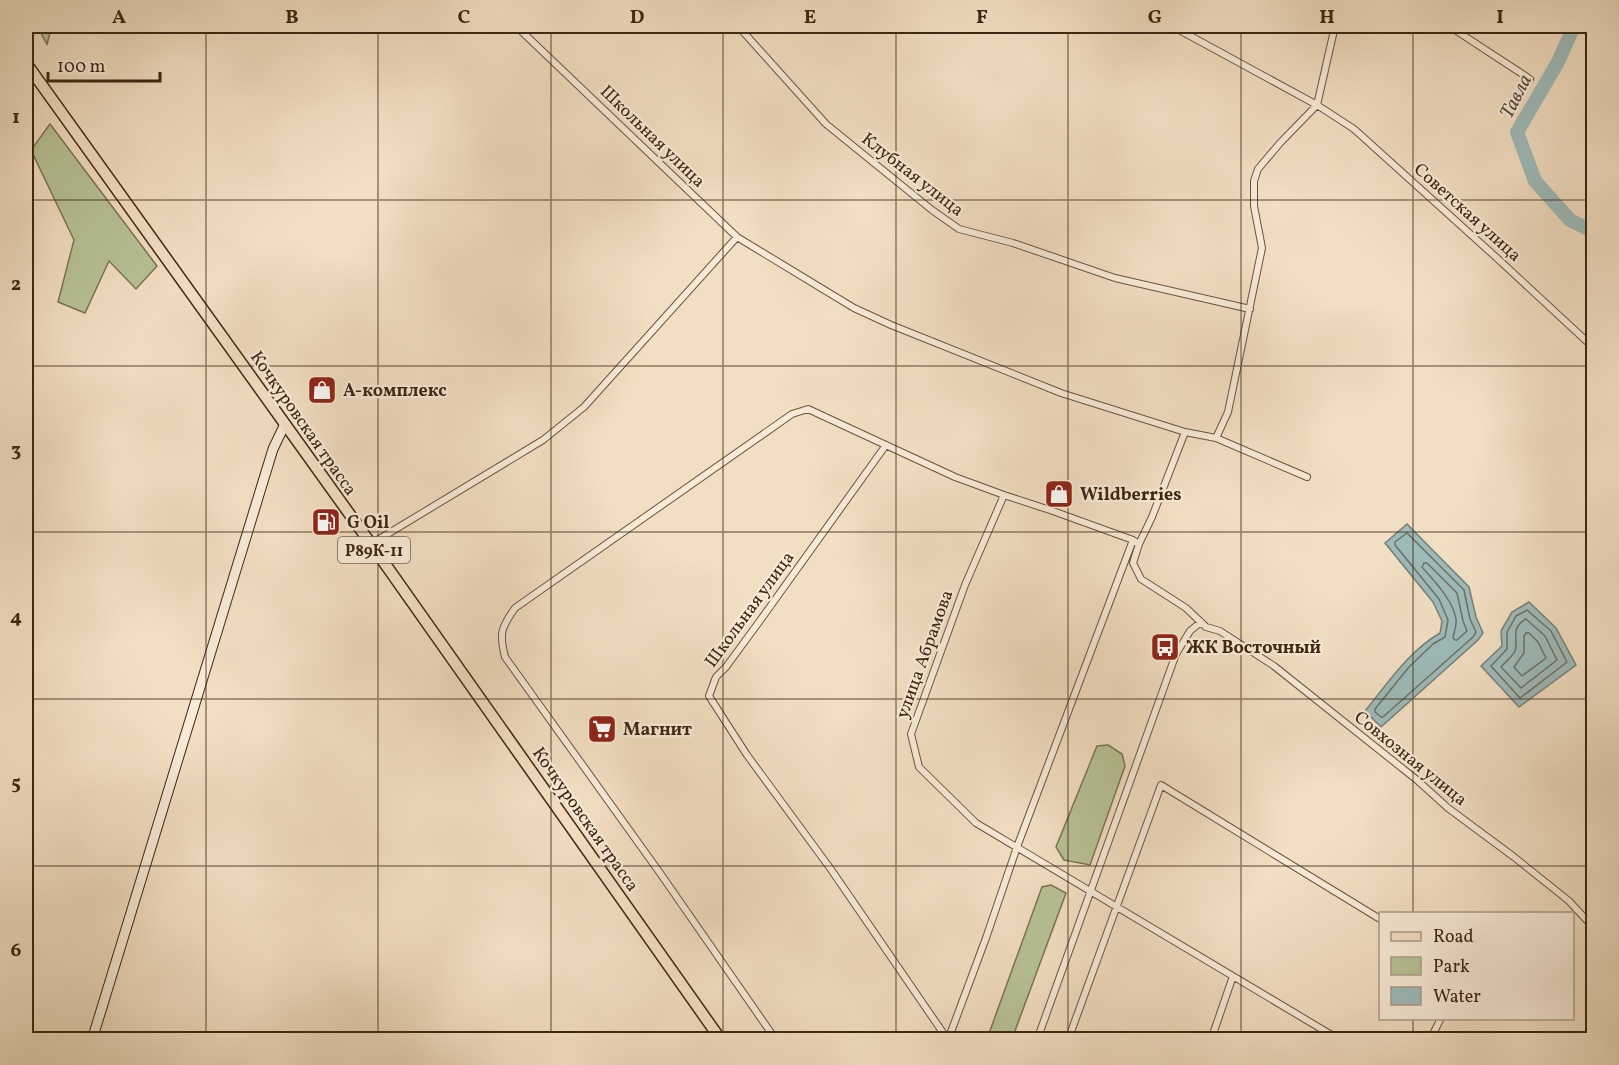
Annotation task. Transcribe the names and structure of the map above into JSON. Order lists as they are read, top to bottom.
{
  "streets": {
    "main road": ["Кочкуровская трасса", "Р89К-11"],
    "street": [
      "Школьная улица",
      "Клубная улица",
      "Советская улица",
      "улица Абрамова",
      "Совхозная улица"
    ]
  },
  "water": ["Тавла"],
  "places": {
    "shop": ["А-комплекс", "Wildberries"],
    "fuel station": ["G Oil"],
    "bus stop": ["ЖК Восточный"],
    "supermarket": ["Магнит"]
  },
  "legend": ["Road", "Park", "Water"],
  "scale_bar": "100 m",
  "grid": {
    "columns": [
      "A",
      "B",
      "C",
      "D",
      "E",
      "F",
      "G",
      "H",
      "I"
    ],
    "rows": [
      "1",
      "2",
      "3",
      "4",
      "5",
      "6"
    ]
  }
}
